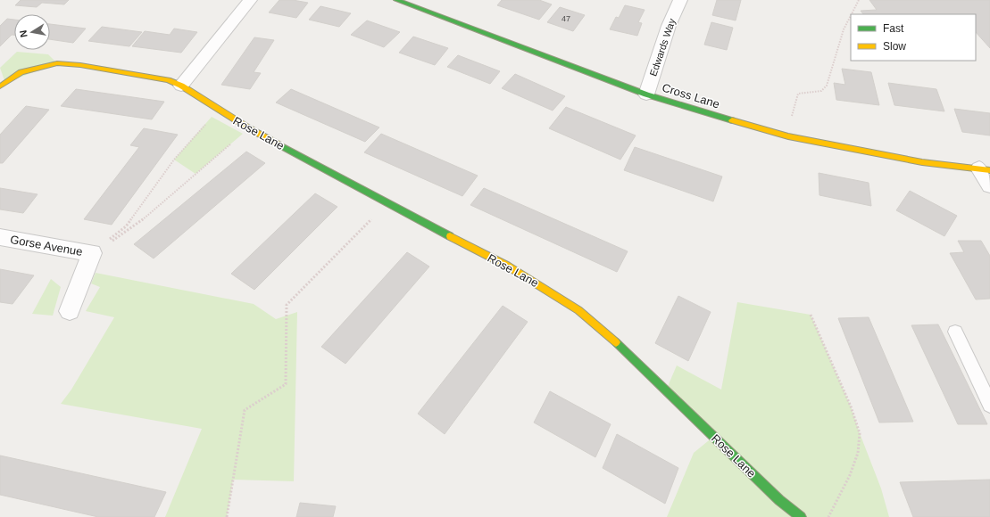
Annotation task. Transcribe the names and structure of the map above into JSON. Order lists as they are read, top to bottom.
{
  "streets": {
    "street": [
      "Edwards Way",
      "Cross Lane",
      "Rose Lane",
      "Gorse Avenue"
    ]
  },
  "crossings": [
    ["Edwards Way", "Cross Lane"]
  ],
  "house_numbers": ["47"],
  "legend": ["Fast", "Slow"],
  "north": "left"
}
